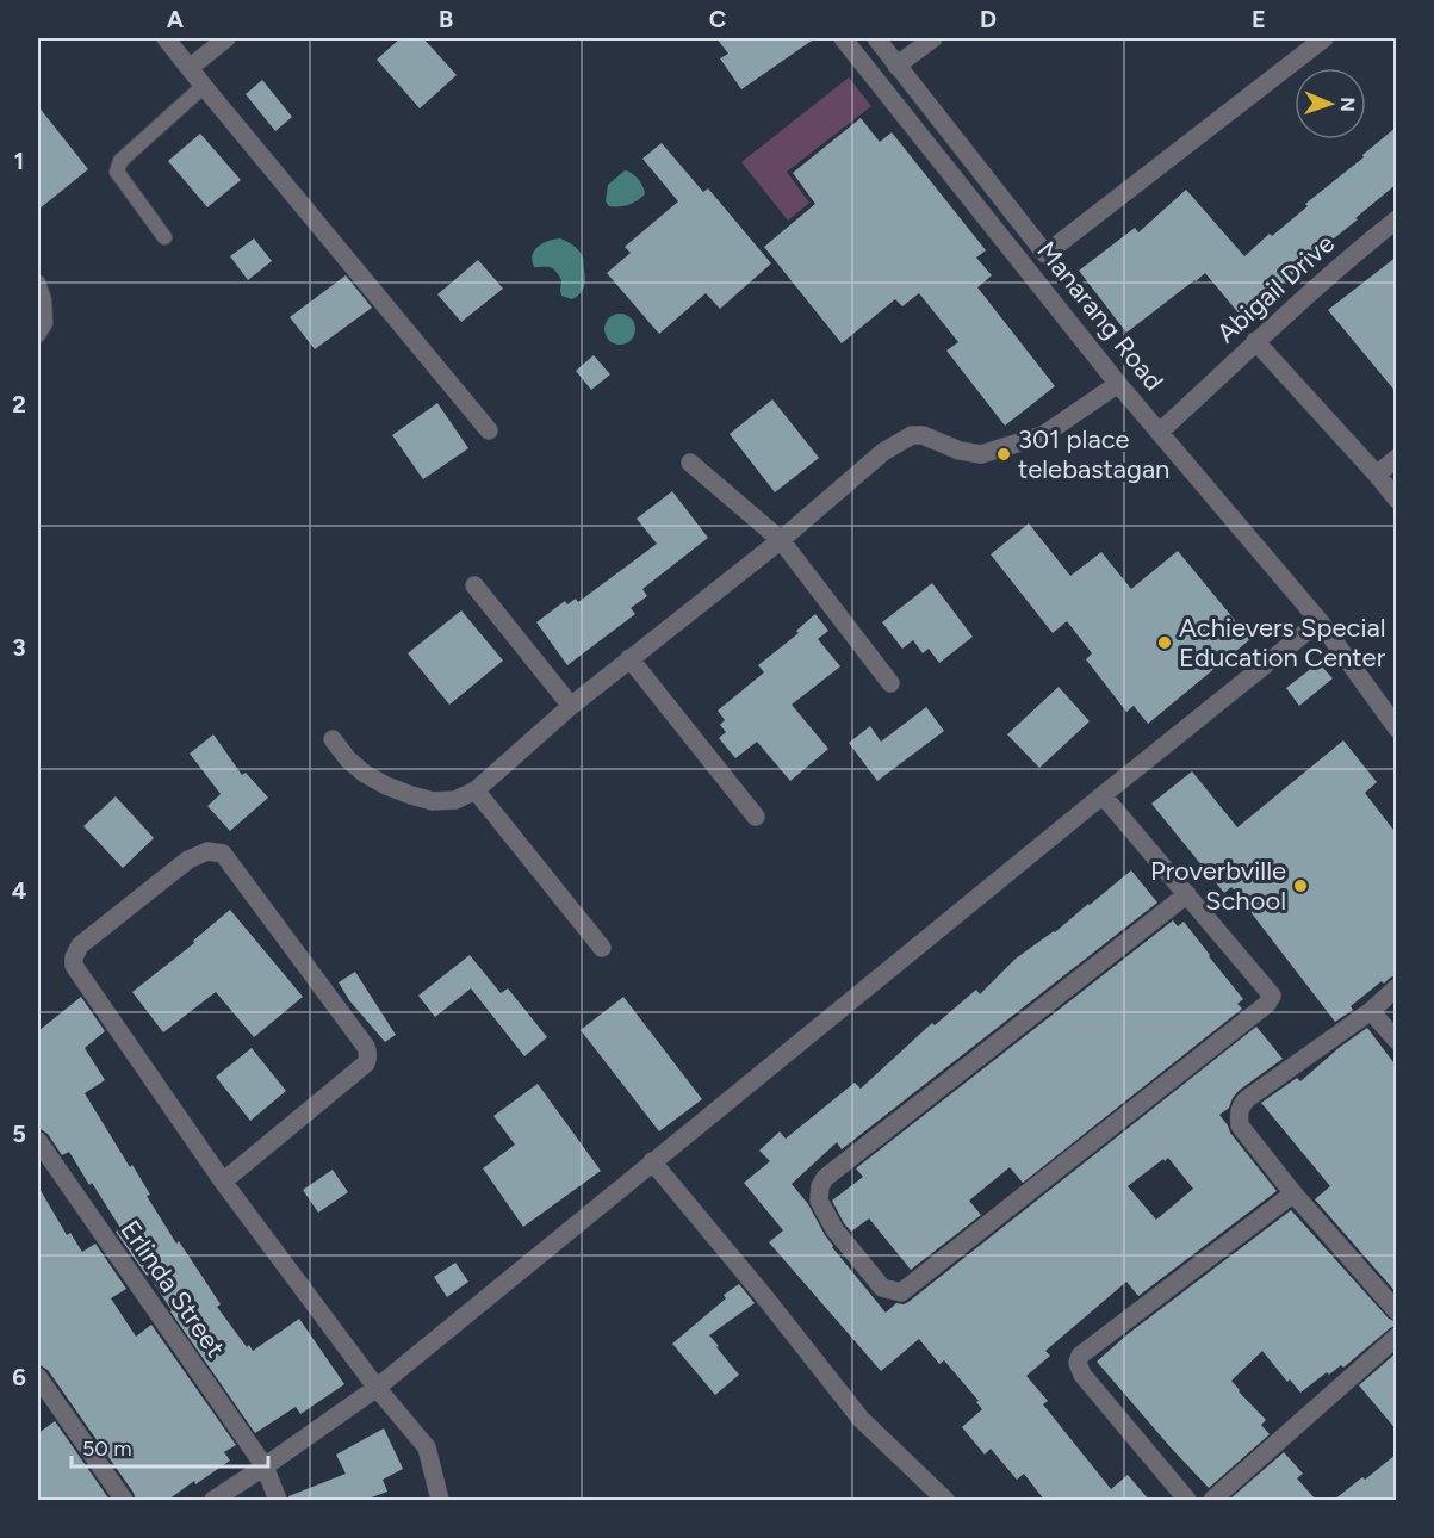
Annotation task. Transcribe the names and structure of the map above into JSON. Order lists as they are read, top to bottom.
{
  "streets": {
    "street": ["Abigail Drive", "Manarang Road", "Erlinda Street"]
  },
  "crossings": [
    ["Abigail Drive", "Manarang Road"]
  ],
  "places": ["301 place telebastagan", "Achievers Special Education Center", "Proverbville School"],
  "scale_bar": "50 m",
  "north": "right",
  "grid": {
    "columns": [
      "A",
      "B",
      "C",
      "D",
      "E"
    ],
    "rows": [
      "1",
      "2",
      "3",
      "4",
      "5",
      "6"
    ]
  }
}
